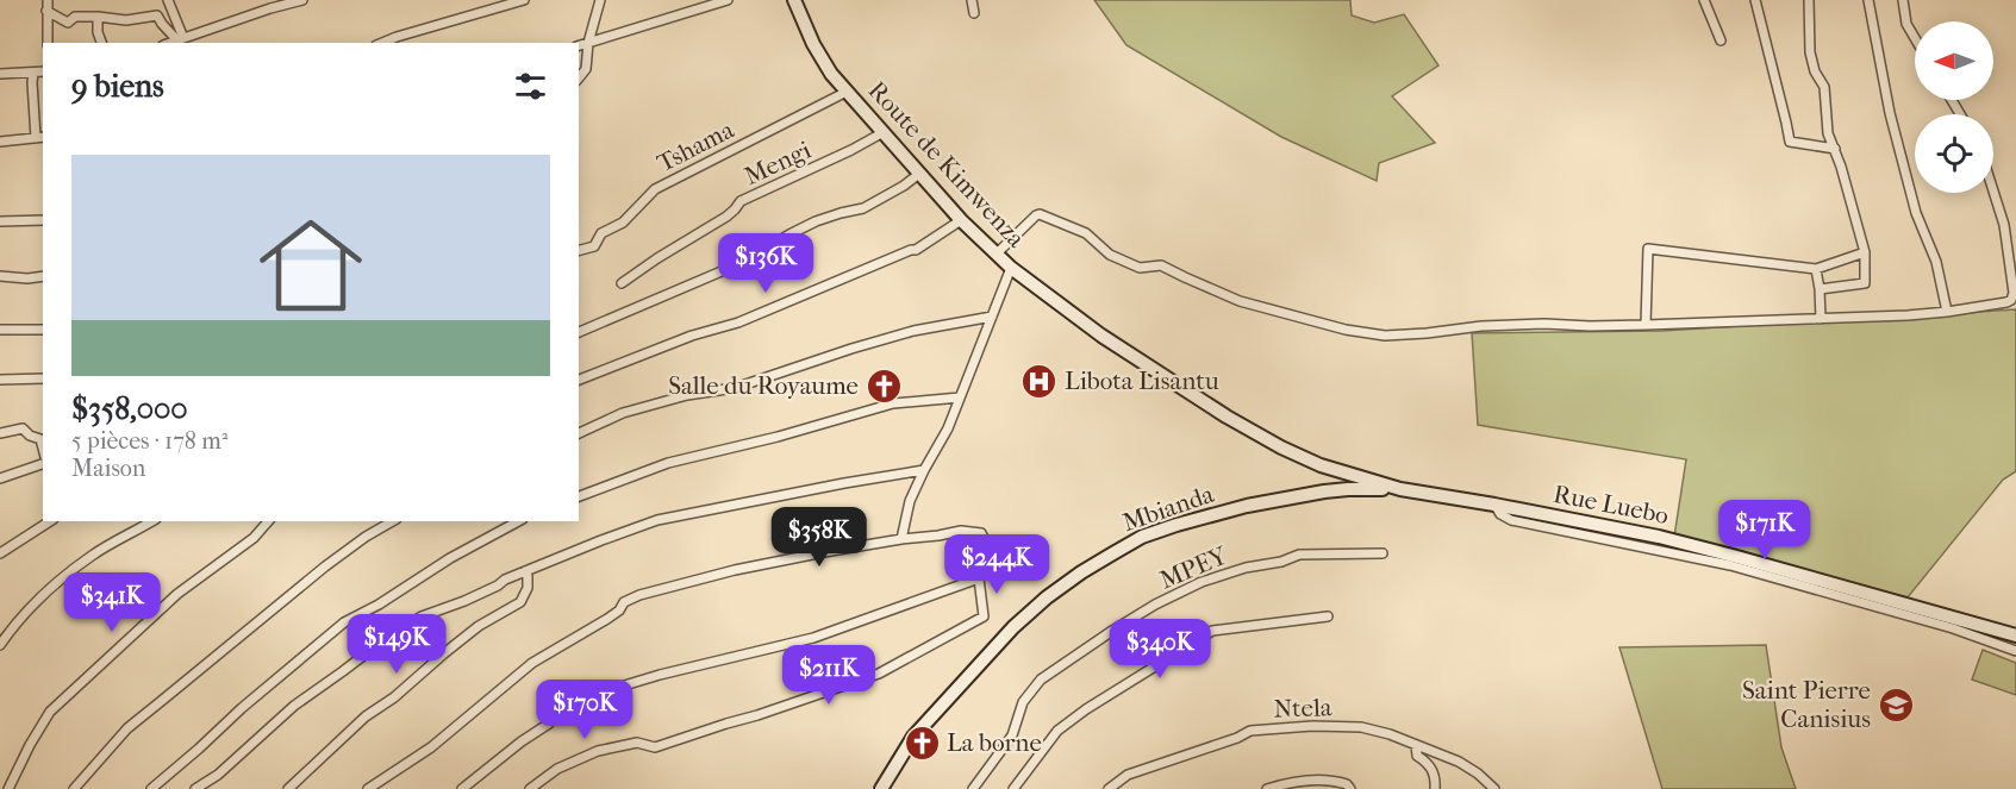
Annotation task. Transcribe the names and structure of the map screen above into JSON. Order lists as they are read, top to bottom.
{
  "streets": {
    "street": [
      "Tshama",
      "Mengi",
      "Route de Kimwenza",
      "Rue Luebo",
      "Mbianda",
      "MPEY",
      "Ntela"
    ]
  },
  "crossings": [
    ["Tshama", "Route de Kimwenza"],
    ["Mengi", "Route de Kimwenza"],
    ["Route de Kimwenza", "Rue Luebo"],
    ["Route de Kimwenza", "Mbianda"],
    ["Rue Luebo", "Mbianda"]
  ],
  "places": {
    "hospital": ["Libota Lisantu"],
    "church": ["Salle du Royaume", "La borne"],
    "school or university": ["Saint Pierre Canisius"]
  },
  "north": "left",
  "page": {
    "heading": "9 biens",
    "list": [
      {
        "name": "$358,000",
        "note": "5 pièces · 178 m² · Maison"
      }
    ],
    "price": [
      "$136K",
      "$171K",
      "$358K",
      "$244K",
      "$341K",
      "$149K",
      "$340K",
      "$211K",
      "$170K"
    ]
  }
}
